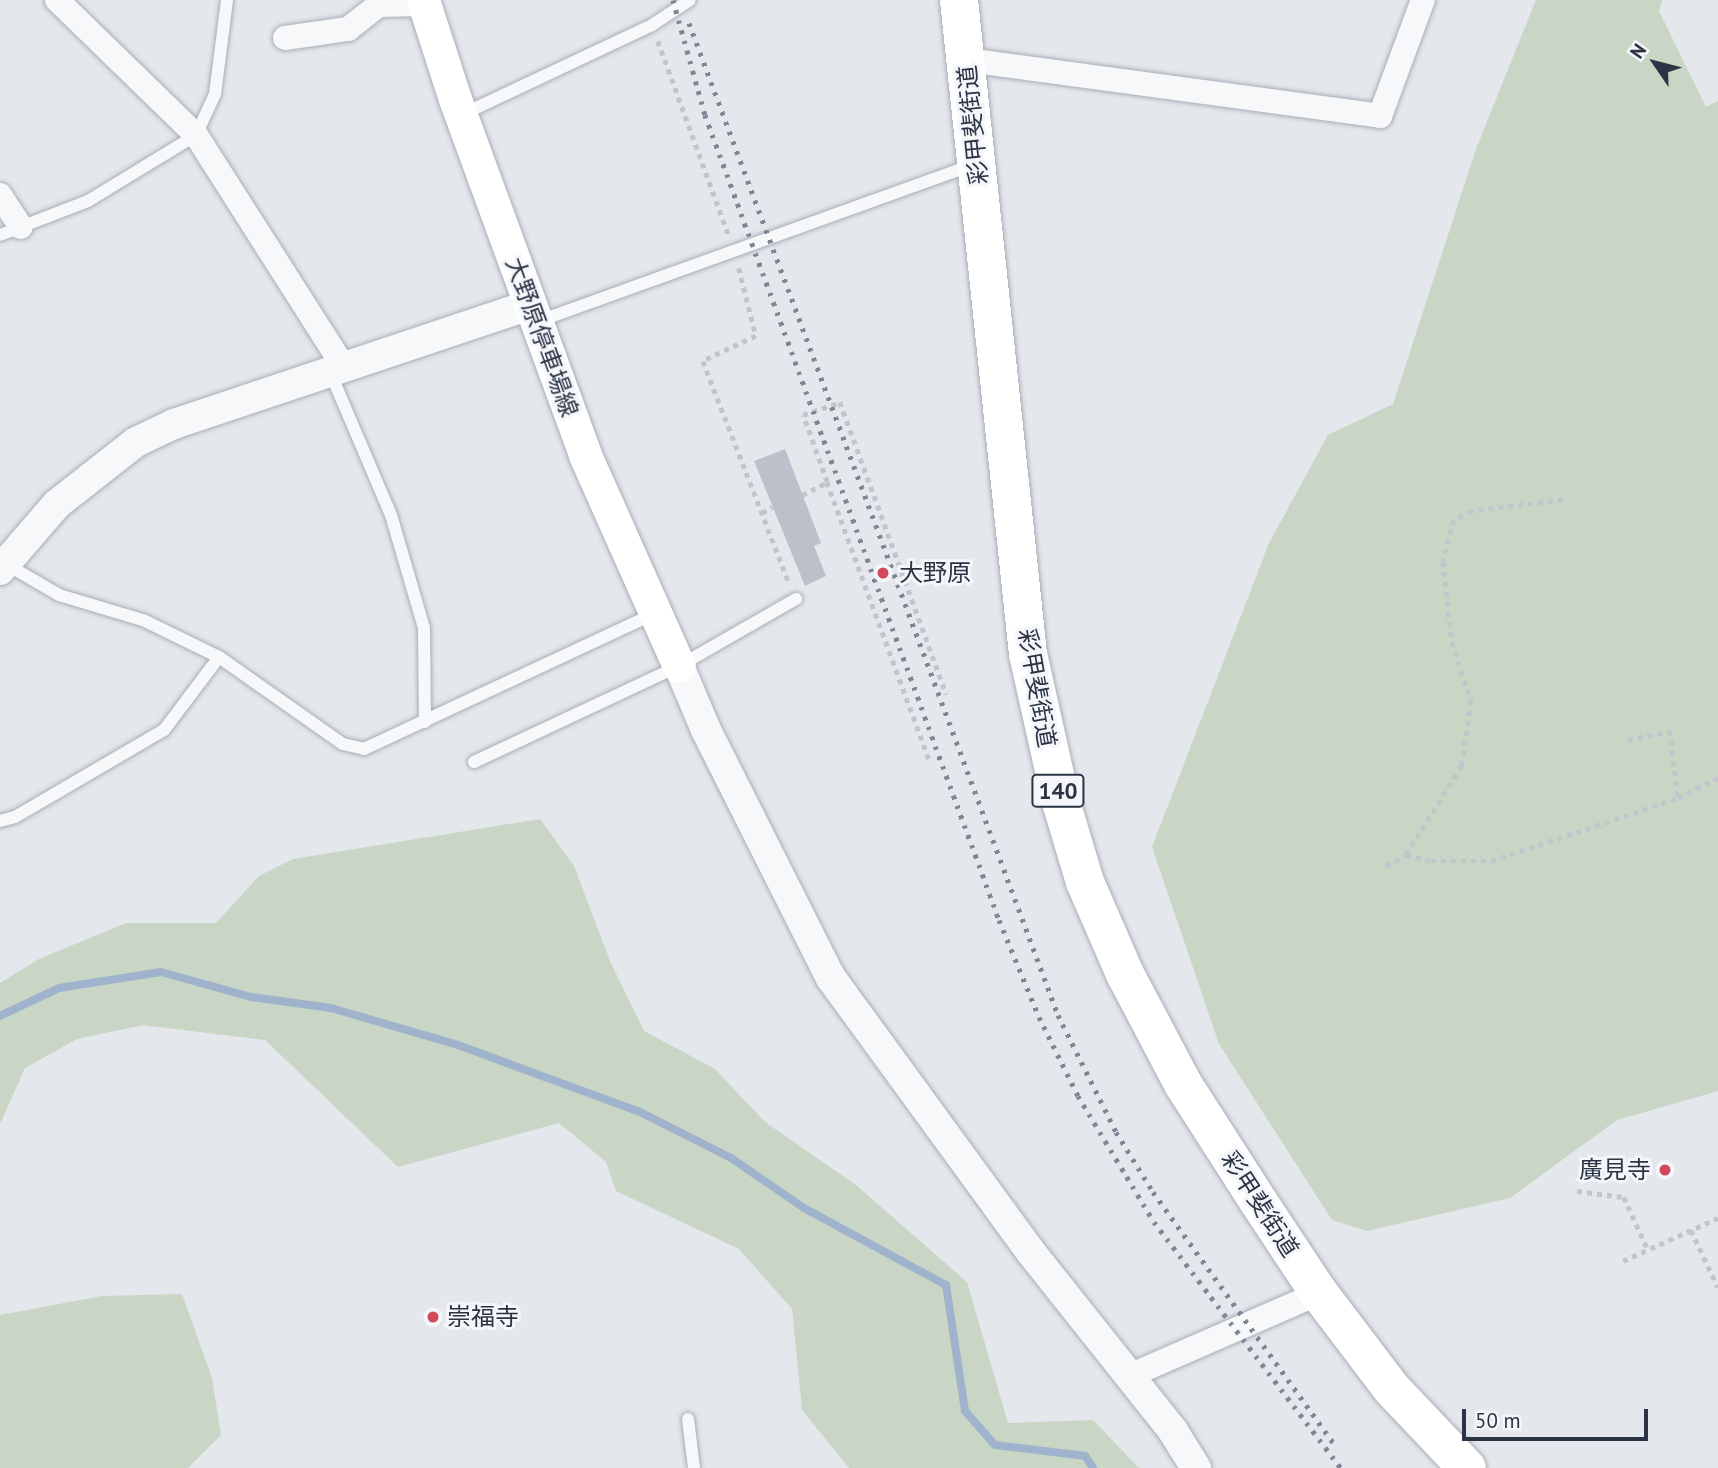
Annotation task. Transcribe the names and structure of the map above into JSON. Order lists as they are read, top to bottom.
{
  "streets": {
    "highway": ["彩甲斐街道", "140"],
    "main road": ["大野原停車場線"]
  },
  "places": ["大野原", "廣見寺", "崇福寺"],
  "scale_bar": "50 m",
  "north": "top left"
}
